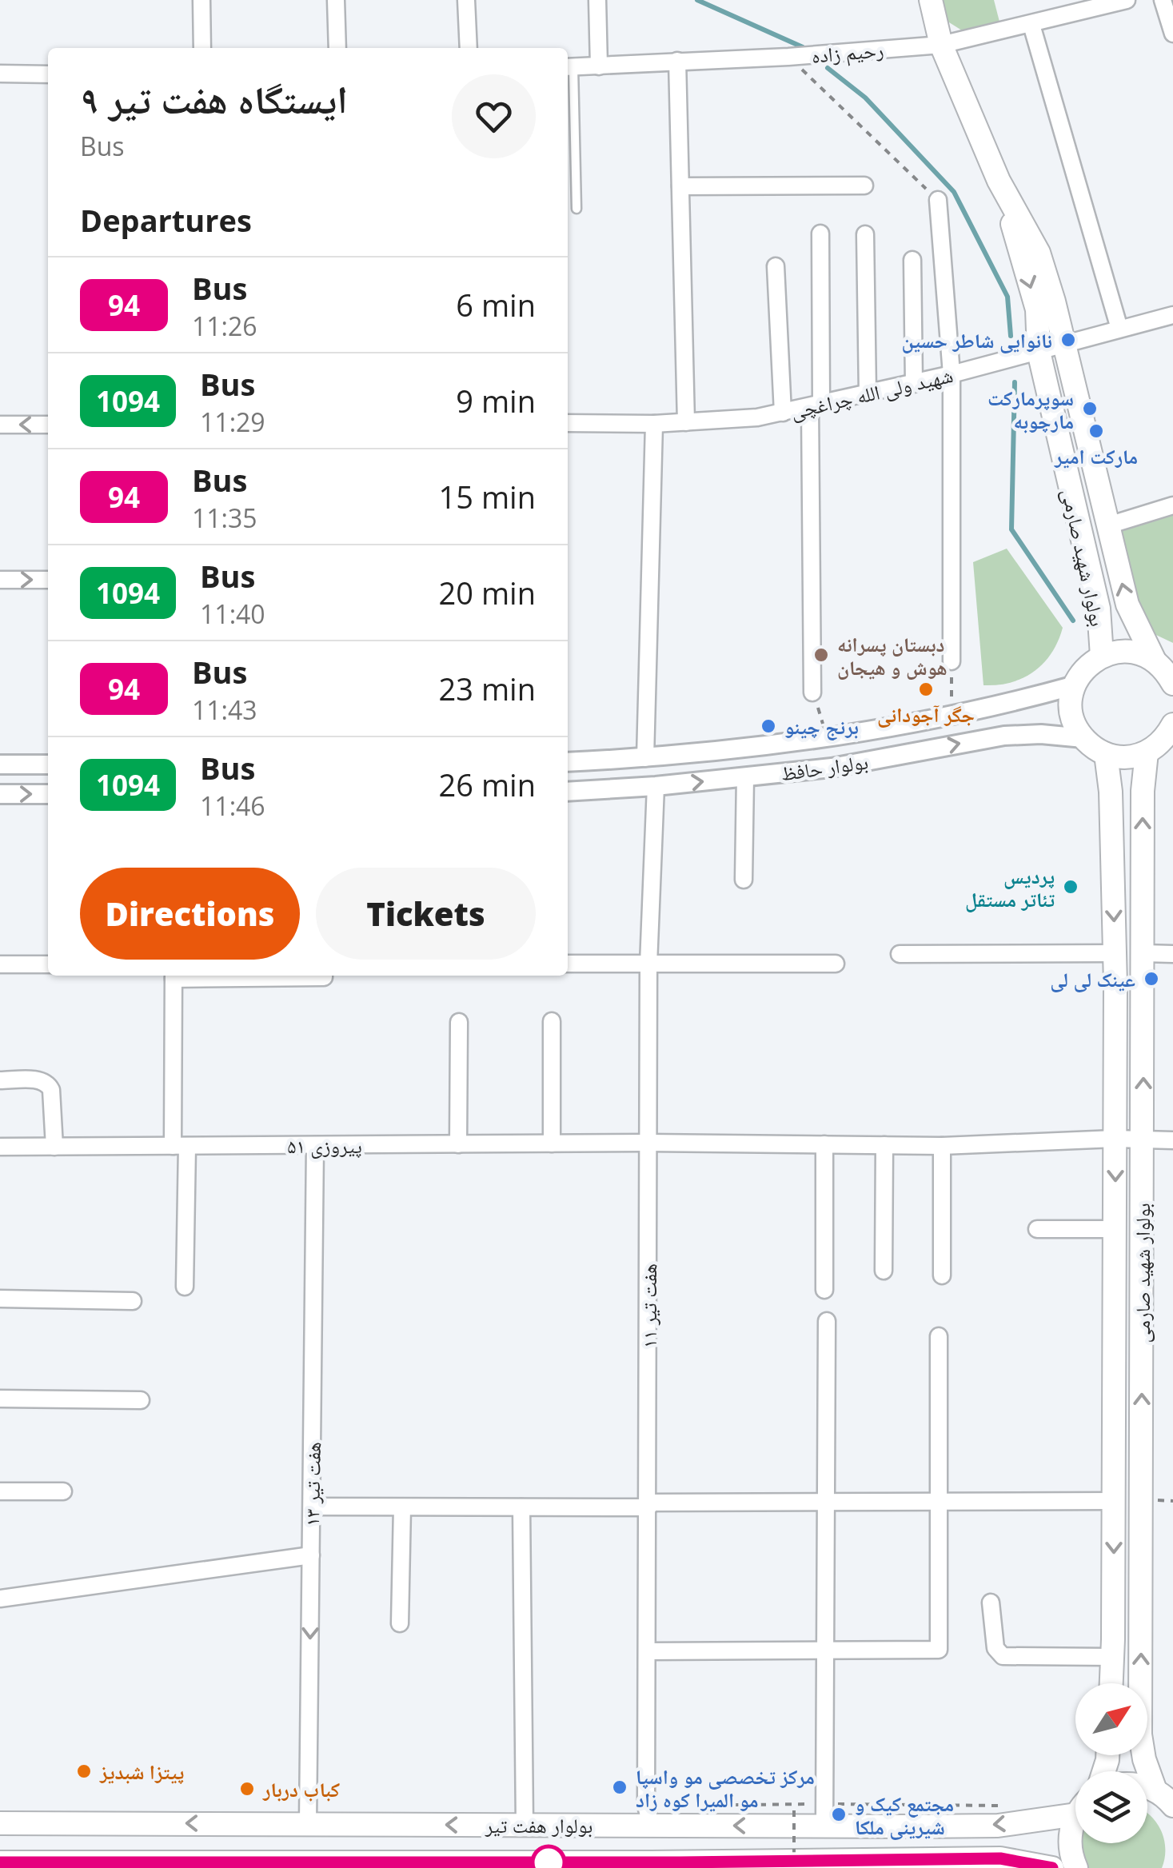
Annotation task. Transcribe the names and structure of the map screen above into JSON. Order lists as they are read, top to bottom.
{
  "streets": {
    "main road": ["بولوار شهید صارمی", "بولوار هفت تیر"],
    "street": [
      "رحیم زاده",
      "شهید ولی الله چراغچی",
      "بولوار حافظ",
      "پیروزی ۵۱",
      "هفت تیر ۱۱",
      "هفت تیر ۱۳"
    ]
  },
  "crossings": [
    ["رحیم زاده", "بولوار شهید صارمی"],
    ["شهید ولی الله چراغچی", "بولوار شهید صارمی"],
    ["بولوار شهید صارمی", "پیروزی ۵۱"],
    ["بولوار حافظ", "هفت تیر ۱۱"],
    ["پیروزی ۵۱", "هفت تیر ۱۱"],
    ["پیروزی ۵۱", "هفت تیر ۱۳"],
    ["هفت تیر ۱۱", "بولوار هفت تیر"],
    ["هفت تیر ۱۳", "بولوار هفت تیر"]
  ],
  "one_way": ["هفت تیر ۱۳"],
  "places": [
    "نانوایی شاطر حسین",
    "سوپرمارکت مارچوبه",
    "مارکت امیر",
    "دبستان پسرانه هوش و هیجان",
    "جگر آجودانی",
    "برنج چینو",
    "پردیس تئاتر مستقل",
    "عینک لی لی",
    "پیتزا شبدیز",
    "مرکز تخصصی مو واسپا مو المیرا کوه زاد",
    "کباب دربار",
    "مجتمع کیک و شیرینی ملکا"
  ],
  "lines": ["bus line 94"],
  "north": "top right",
  "page": {
    "heading": [
      ["ایستگاه هفت تیر ۹", "Bus"],
      "Departures"
    ],
    "list": [
      {
        "mark": "94",
        "name": "Bus",
        "note": "11:26",
        "value": "6 min"
      },
      {
        "mark": "1094",
        "name": "Bus",
        "note": "11:29",
        "value": "9 min"
      },
      {
        "mark": "94",
        "name": "Bus",
        "note": "11:35",
        "value": "15 min"
      },
      {
        "mark": "1094",
        "name": "Bus",
        "note": "11:40",
        "value": "20 min"
      },
      {
        "mark": "94",
        "name": "Bus",
        "note": "11:43",
        "value": "23 min"
      },
      {
        "mark": "1094",
        "name": "Bus",
        "note": "11:46",
        "value": "26 min"
      }
    ],
    "buttons": ["Directions", "Tickets"]
  }
}
